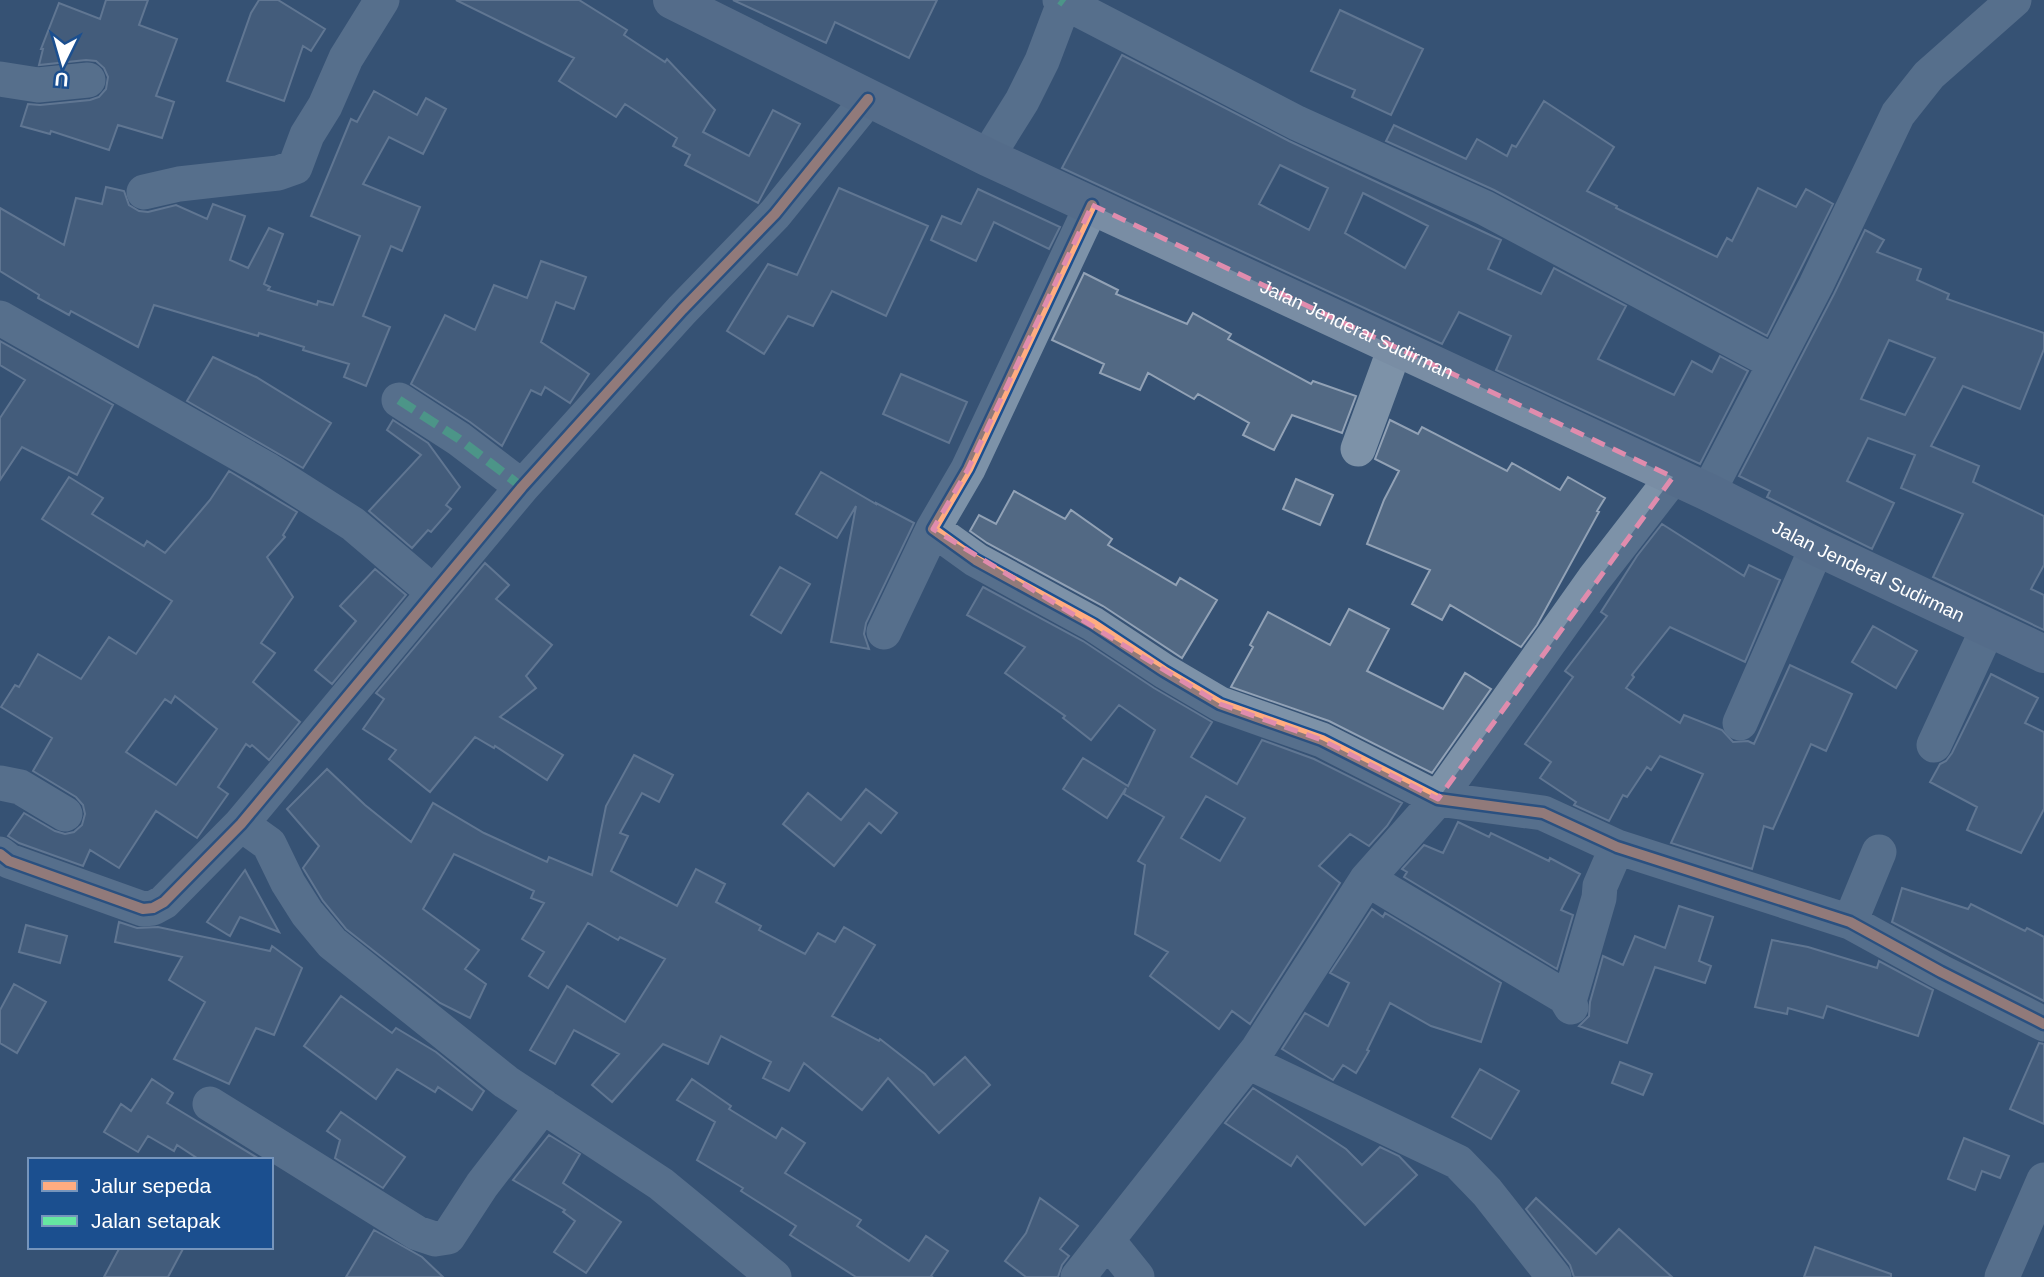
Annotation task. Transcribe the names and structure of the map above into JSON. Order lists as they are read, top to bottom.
{
  "streets": {
    "main road": ["Jalan Jenderal Sudirman"]
  },
  "legend": ["Jalur sepeda", "Jalan setapak"],
  "north": "bottom"
}
